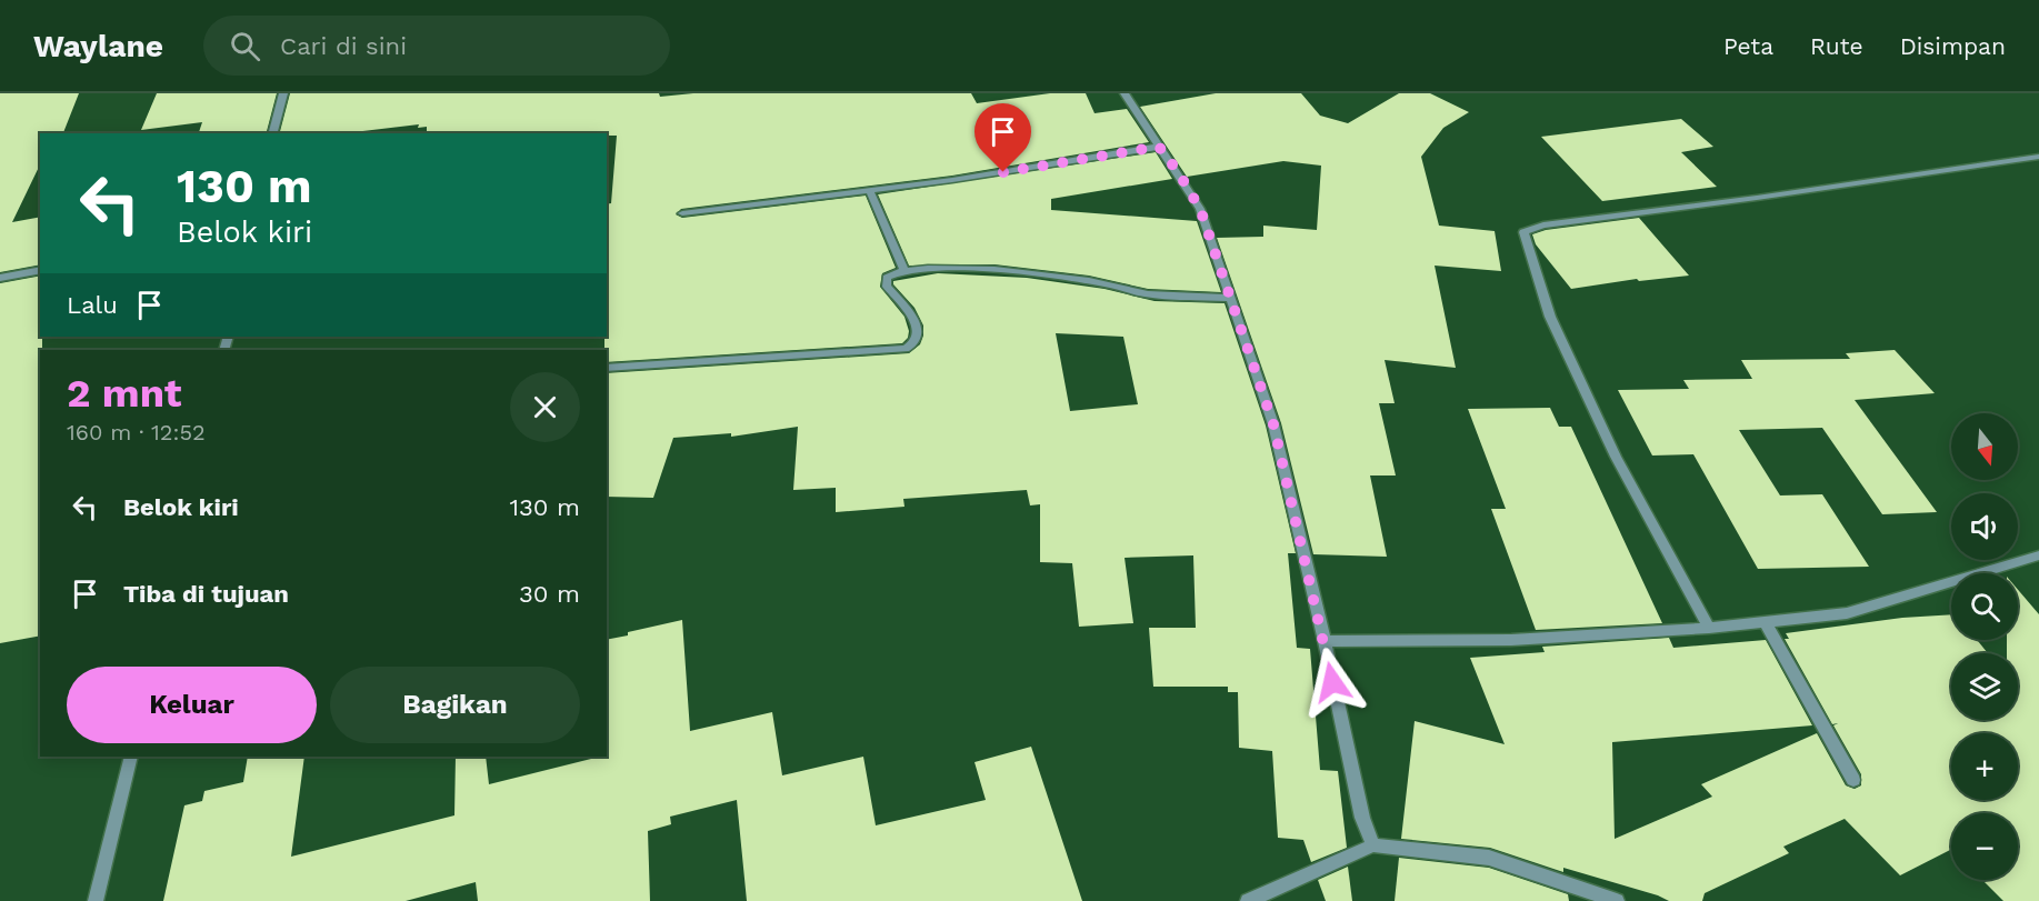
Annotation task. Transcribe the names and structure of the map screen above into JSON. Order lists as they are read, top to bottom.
{
  "north": "bottom",
  "page": {
    "header": "Waylane",
    "search": "Cari di sini",
    "nav": ["Peta", "Rute", "Disimpan"],
    "turn": ["130 m", "Belok kiri"],
    "then": "Lalu",
    "heading": ["2 mnt", "160 m · 12:52"],
    "map_buttons": ["+", "−"],
    "list": [
      {
        "name": "Belok kiri",
        "value": "130 m"
      },
      {
        "name": "Tiba di tujuan",
        "value": "30 m"
      }
    ],
    "buttons": ["Keluar", "Bagikan"]
  }
}
